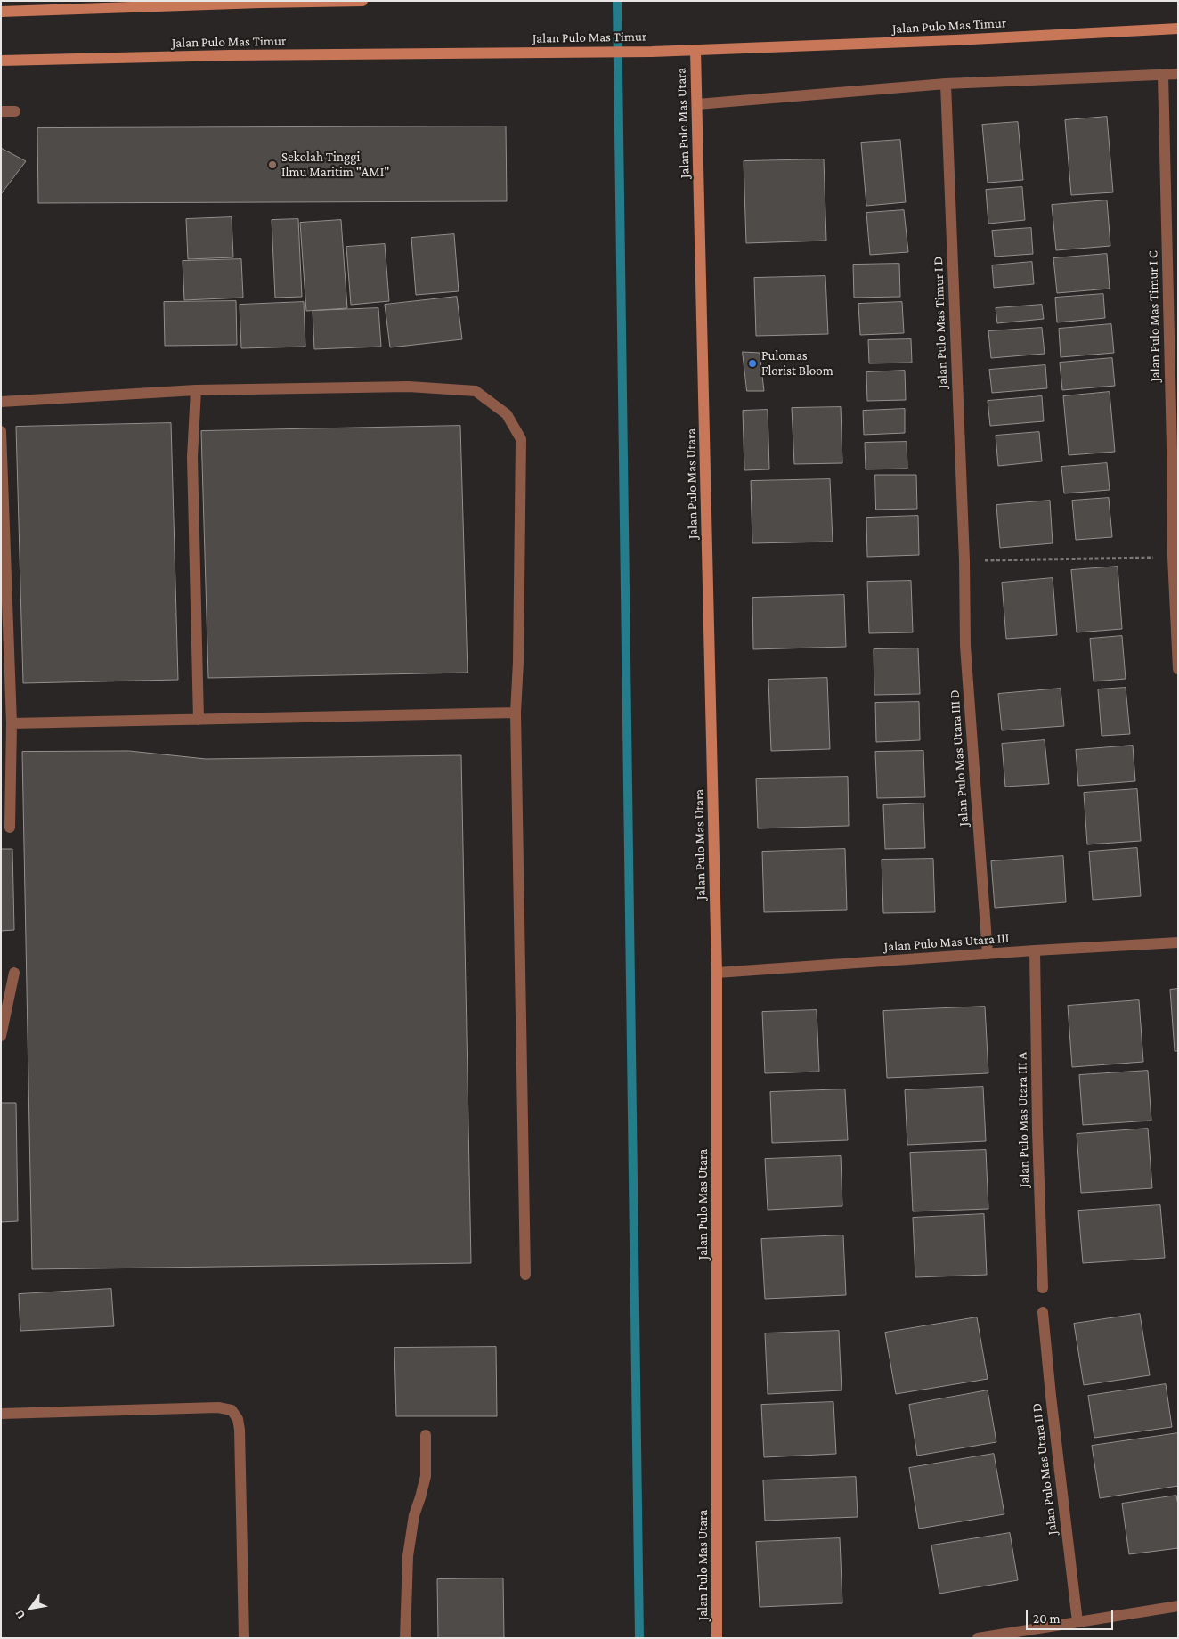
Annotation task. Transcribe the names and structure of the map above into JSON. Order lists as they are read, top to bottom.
{
  "streets": {
    "street": [
      "Jalan Pulo Mas Timur",
      "Jalan Pulo Mas Utara",
      "Jalan Pulo Mas Timur I C",
      "Jalan Pulo Mas Timur I D",
      "Jalan Pulo Mas Utara III D",
      "Jalan Pulo Mas Utara III",
      "Jalan Pulo Mas Utara III A",
      "Jalan Pulo Mas Utara II D"
    ]
  },
  "crossings": [
    ["Jalan Pulo Mas Timur", "Jalan Pulo Mas Utara"],
    ["Jalan Pulo Mas Utara", "Jalan Pulo Mas Utara III"],
    ["Jalan Pulo Mas Timur I D", "Jalan Pulo Mas Utara III D"],
    ["Jalan Pulo Mas Utara III D", "Jalan Pulo Mas Utara III"],
    ["Jalan Pulo Mas Utara III", "Jalan Pulo Mas Utara III A"]
  ],
  "places": ["Sekolah Tinggi Ilmu Maritim \"AMI\"", "Pulomas Florist Bloom"],
  "scale_bar": "20 m",
  "north": "bottom left"
}
